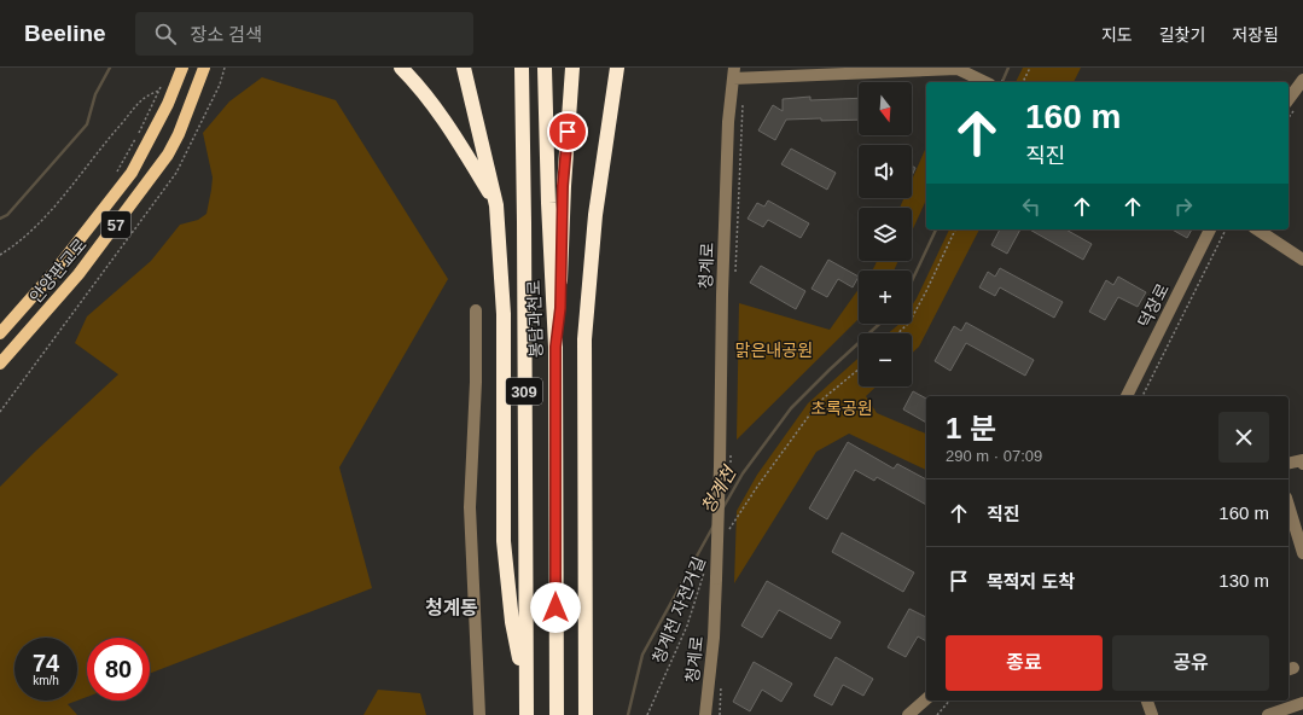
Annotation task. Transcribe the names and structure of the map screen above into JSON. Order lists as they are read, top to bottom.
{
  "streets": {
    "highway": ["봉담과천로", "309"],
    "main road": ["57", "안양판교로"],
    "street": ["청계로", "덕장로"],
    "path": ["청계천 자전거길"]
  },
  "districts": ["청계동"],
  "water": ["청계천"],
  "parks": ["맑은내공원", "초록공원"],
  "north": "bottom",
  "page": {
    "header": "Beeline",
    "search": "장소 검색",
    "nav": ["지도", "길찾기", "저장됨"],
    "map_buttons": ["+", "−"],
    "turn": ["160 m", "직진"],
    "heading": ["1 분", "290 m · 07:09"],
    "list": [
      {
        "name": "직진",
        "value": "160 m"
      },
      {
        "name": "목적지 도착",
        "value": "130 m"
      }
    ],
    "buttons": ["종료", "공유"],
    "speed": "74 km/h",
    "limit": "80"
  }
}
